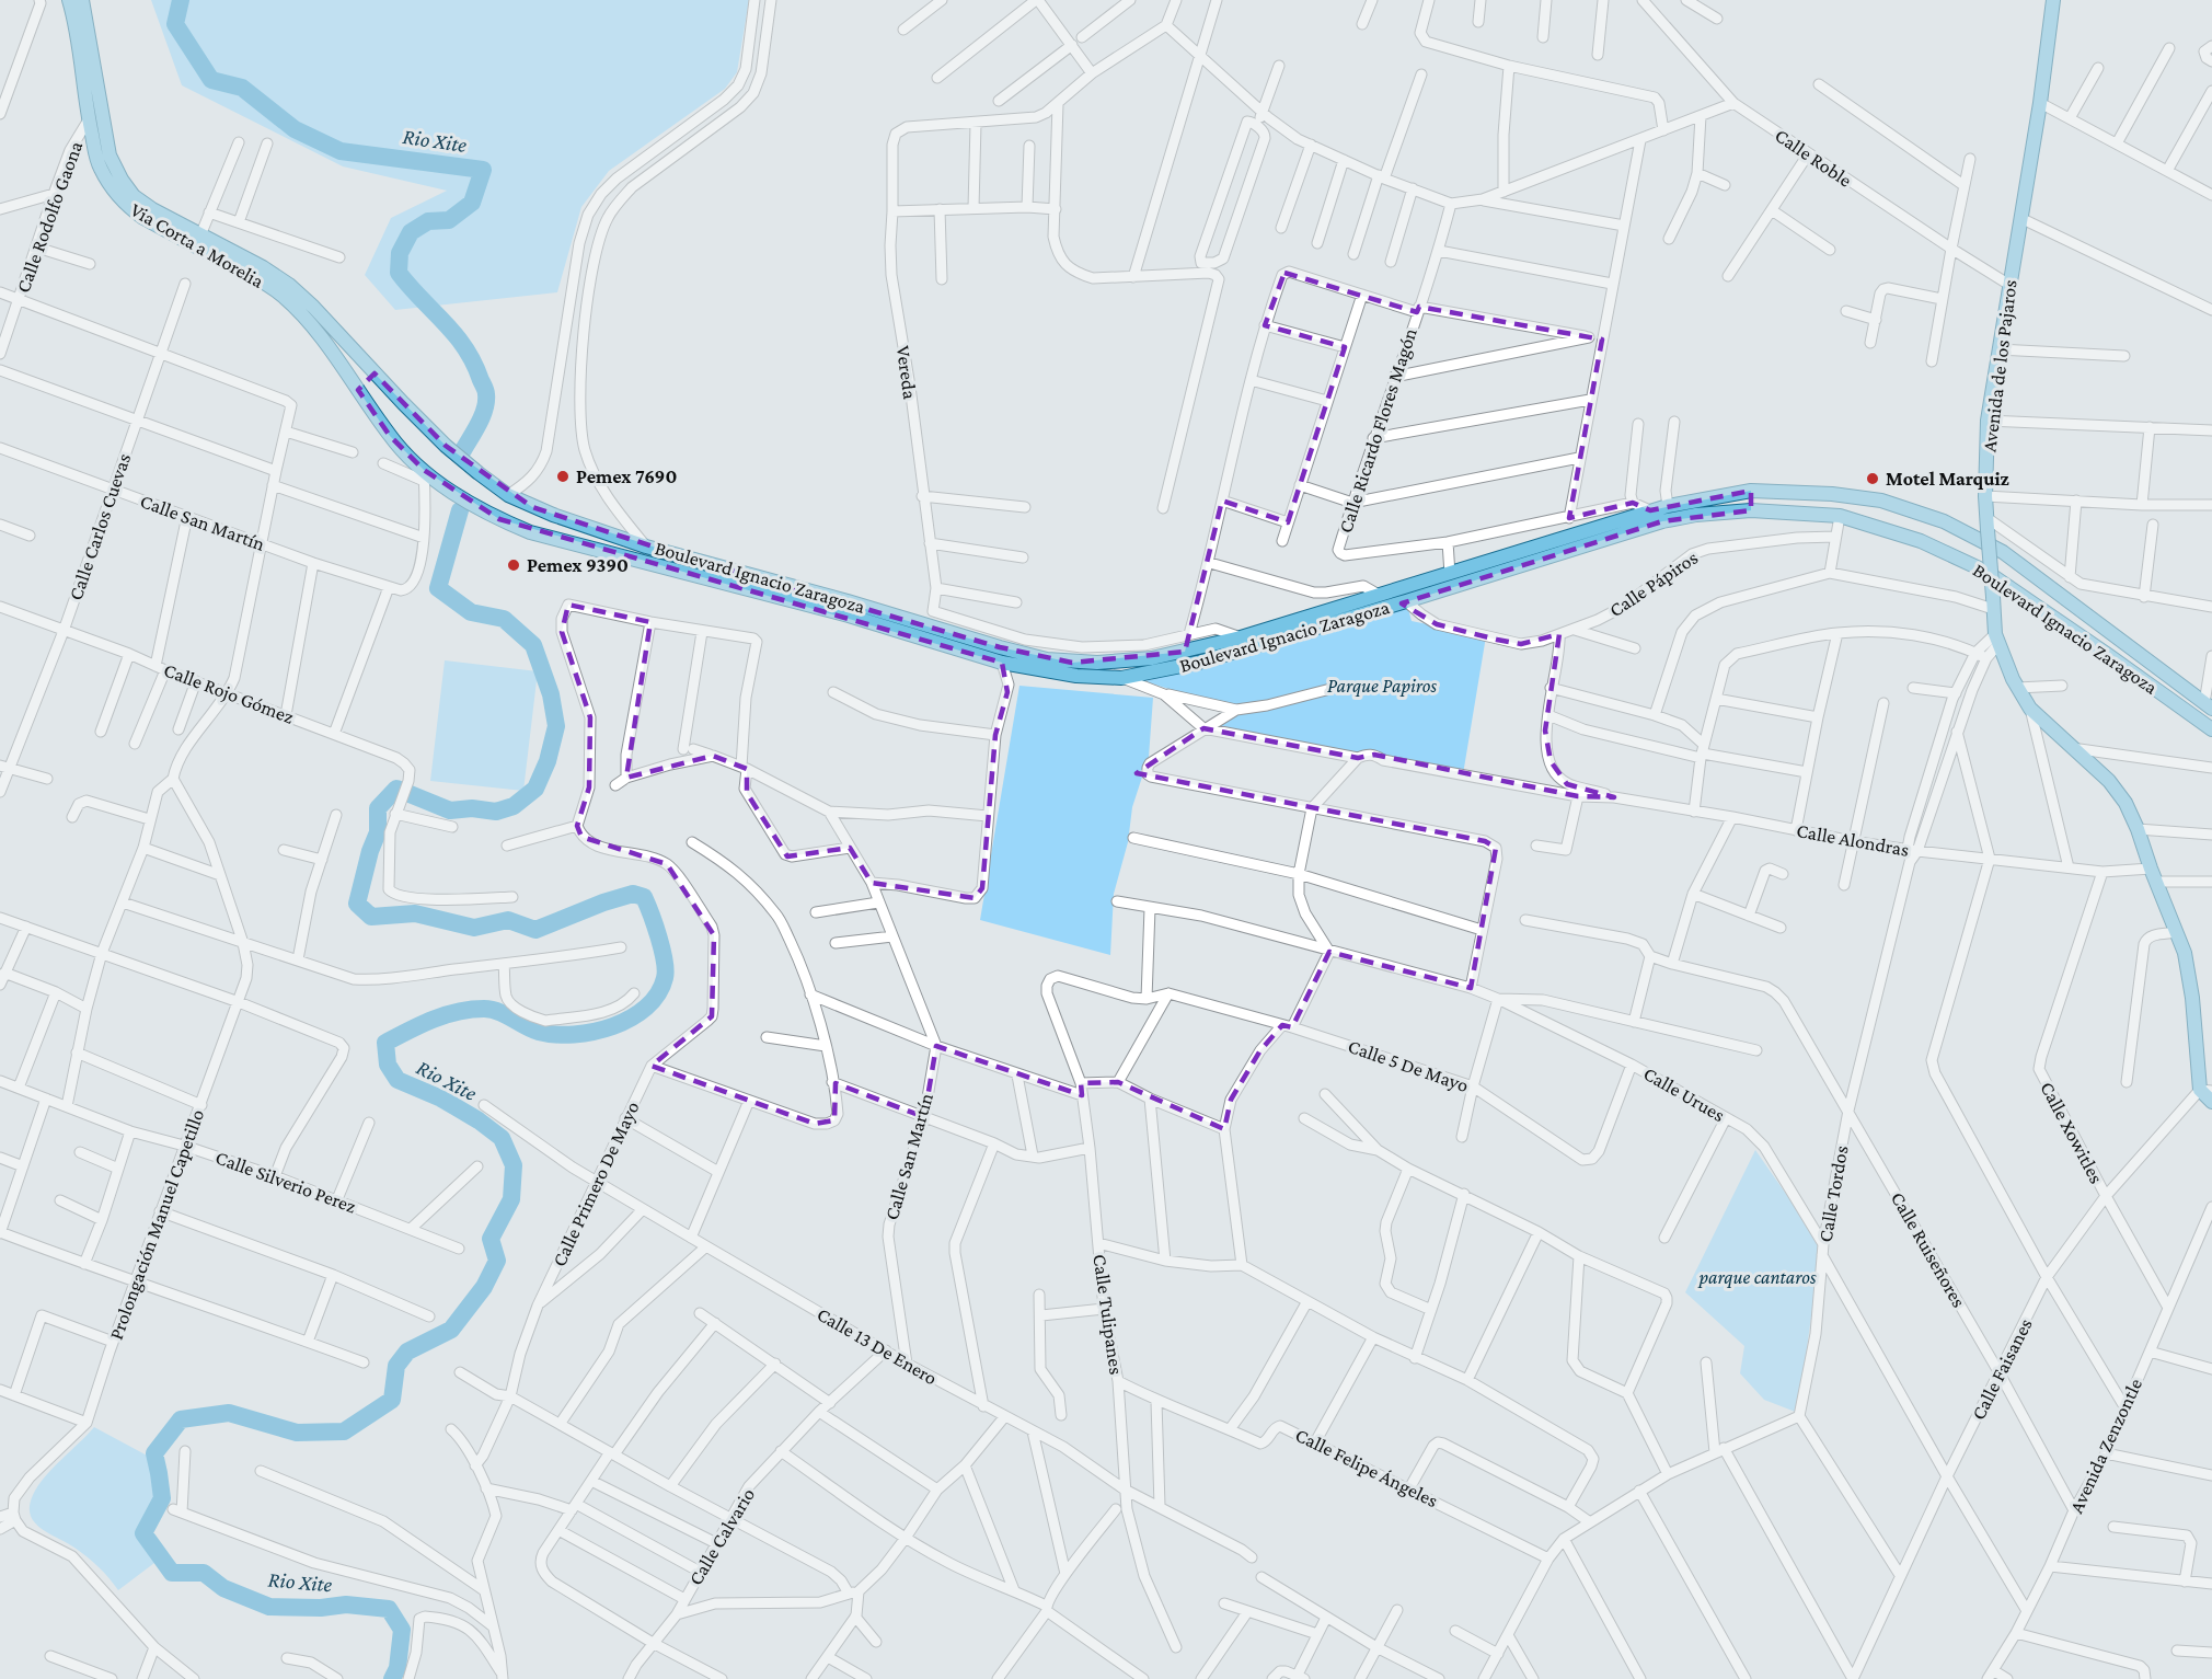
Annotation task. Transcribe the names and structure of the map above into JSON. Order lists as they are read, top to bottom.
{
  "streets": {
    "main road": ["Via Corta a Morelia", "Avenida de los Pajaros", "Boulevard Ignacio Zaragoza"],
    "street": [
      "Calle Roble",
      "Calle Rodolfo Gaona",
      "Vereda",
      "Calle Ricardo Flores Magón",
      "Calle San Martín",
      "Calle Carlos Cuevas",
      "Calle Pápiros",
      "Calle Rojo Gómez",
      "Calle Alondras",
      "Calle 5 De Mayo",
      "Calle Urues",
      "Calle Xowitles",
      "Calle Silverio Perez",
      "Calle Primero De Mayo",
      "Calle Tordos",
      "Prolongación Manuel Capetillo",
      "Calle Ruiseñores",
      "Calle Tulipanes",
      "Calle 13 De Enero",
      "Calle Faisanes",
      "Avenida Zenzontle",
      "Calle Felipe Ángeles",
      "Calle Calvario"
    ]
  },
  "crossings": [
    ["Calle Roble", "Avenida de los Pajaros"],
    ["Calle Rodolfo Gaona", "Via Corta a Morelia"],
    ["Via Corta a Morelia", "Boulevard Ignacio Zaragoza"],
    ["Avenida de los Pajaros", "Calle Tordos"],
    ["Calle San Martín", "Calle Carlos Cuevas"],
    ["Calle San Martín", "Calle 13 De Enero"],
    ["Calle Carlos Cuevas", "Calle Rojo Gómez"],
    ["Boulevard Ignacio Zaragoza", "Calle Pápiros"],
    ["Calle Alondras", "Calle Xowitles"],
    ["Calle Alondras", "Calle Tordos"],
    ["Calle 5 De Mayo", "Calle Urues"],
    ["Calle Urues", "Calle Tordos"],
    ["Calle Urues", "Calle Faisanes"],
    ["Calle Urues", "Avenida Zenzontle"],
    ["Calle Xowitles", "Calle Faisanes"],
    ["Calle Xowitles", "Avenida Zenzontle"],
    ["Calle Silverio Perez", "Prolongación Manuel Capetillo"],
    ["Calle Primero De Mayo", "Calle 13 De Enero"],
    ["Calle Tordos", "Calle Ruiseñores"],
    ["Calle Ruiseñores", "Calle Faisanes"],
    ["Calle Ruiseñores", "Avenida Zenzontle"],
    ["Calle Tulipanes", "Calle 13 De Enero"],
    ["Calle Tulipanes", "Calle Felipe Ángeles"],
    ["Calle 13 De Enero", "Calle Calvario"]
  ],
  "water": ["Rio Xite"],
  "parks": ["Parque Papiros", "parque cantaros"],
  "places": ["Pemex 7690", "Motel Marquiz", "Pemex 9390"]
}
